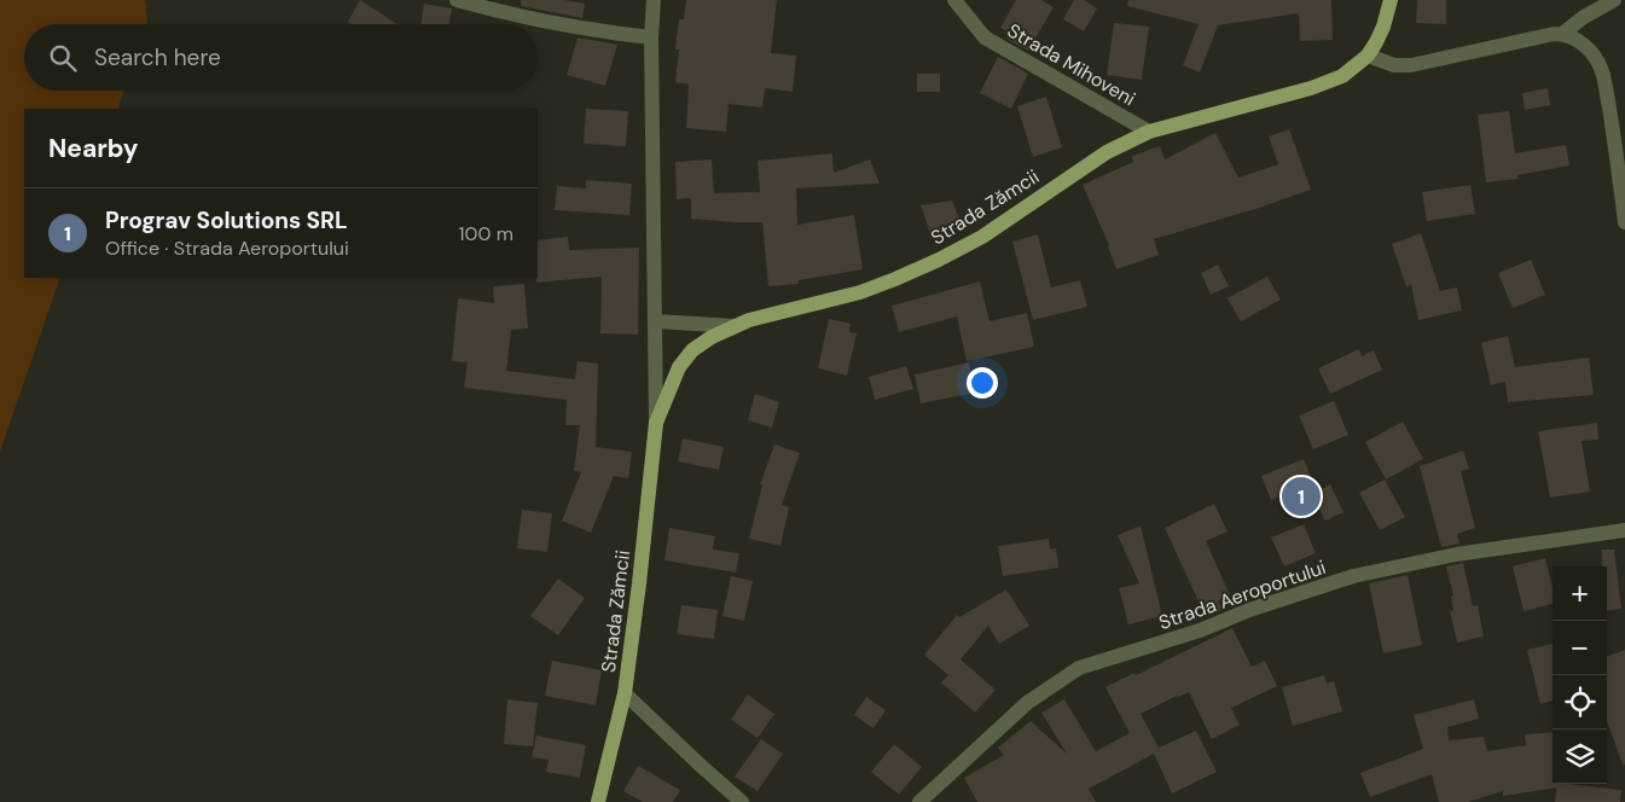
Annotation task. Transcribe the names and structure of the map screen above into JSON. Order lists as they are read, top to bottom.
{
  "streets": {
    "main road": ["Strada Zămcii"],
    "street": ["Strada Mihoveni", "Strada Aeroportului"]
  },
  "crossings": [
    ["Strada Mihoveni", "Strada Zămcii"]
  ],
  "page": {
    "search": "Search here",
    "heading": "Nearby",
    "list": [
      {
        "mark": "1",
        "name": "Prograv Solutions SRL",
        "note": "Office · Strada Aeroportului",
        "value": "100 m"
      }
    ],
    "pins": "1",
    "map_buttons": ["+", "−"]
  }
}
